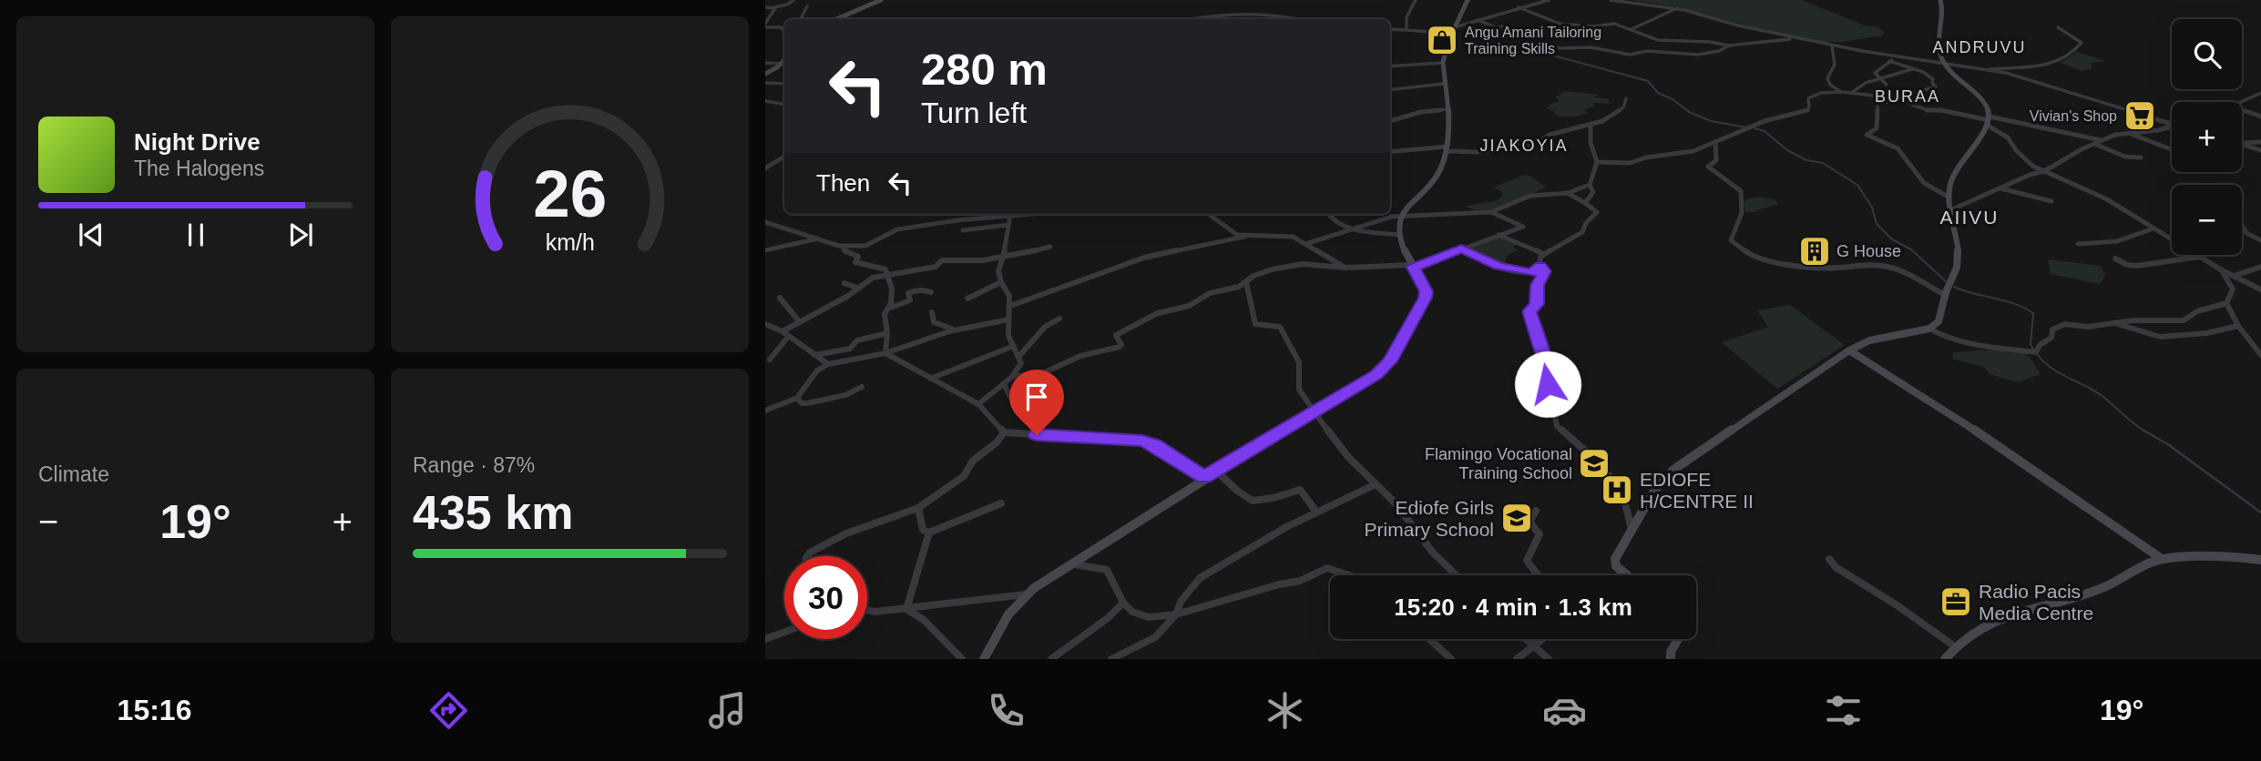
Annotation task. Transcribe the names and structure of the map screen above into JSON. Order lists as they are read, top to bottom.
{
  "districts": [
    "ANDRUVU",
    "BURAA",
    "JIAKOYIA",
    "AIIVU"
  ],
  "places": {
    "shop": ["Angu Amani Tailoring Training Skills"],
    "supermarket": ["Vivian's Shop"],
    "building": ["G House"],
    "school or university": ["Flamingo Vocational Training School", "Ediofe Girls Primary School"],
    "hospital": ["EDIOFE H/CENTRE II"],
    "office": ["Radio Pacis Media Centre"]
  },
  "page": {
    "map_buttons": ["+", "−"],
    "turn": ["280 m", "Turn left"],
    "song": ["Night Drive", "The Halogens"],
    "then": "Then",
    "tile": [
      "Climate",
      ["Range · 87%", "435 km"]
    ],
    "heat": ["−", "19°", "+"],
    "limit": "30",
    "trip": "15:20 · 4 min · 1.3 km",
    "tabs": ["15:16", "19°"],
    "gauge": ["26", "km/h"]
  }
}
